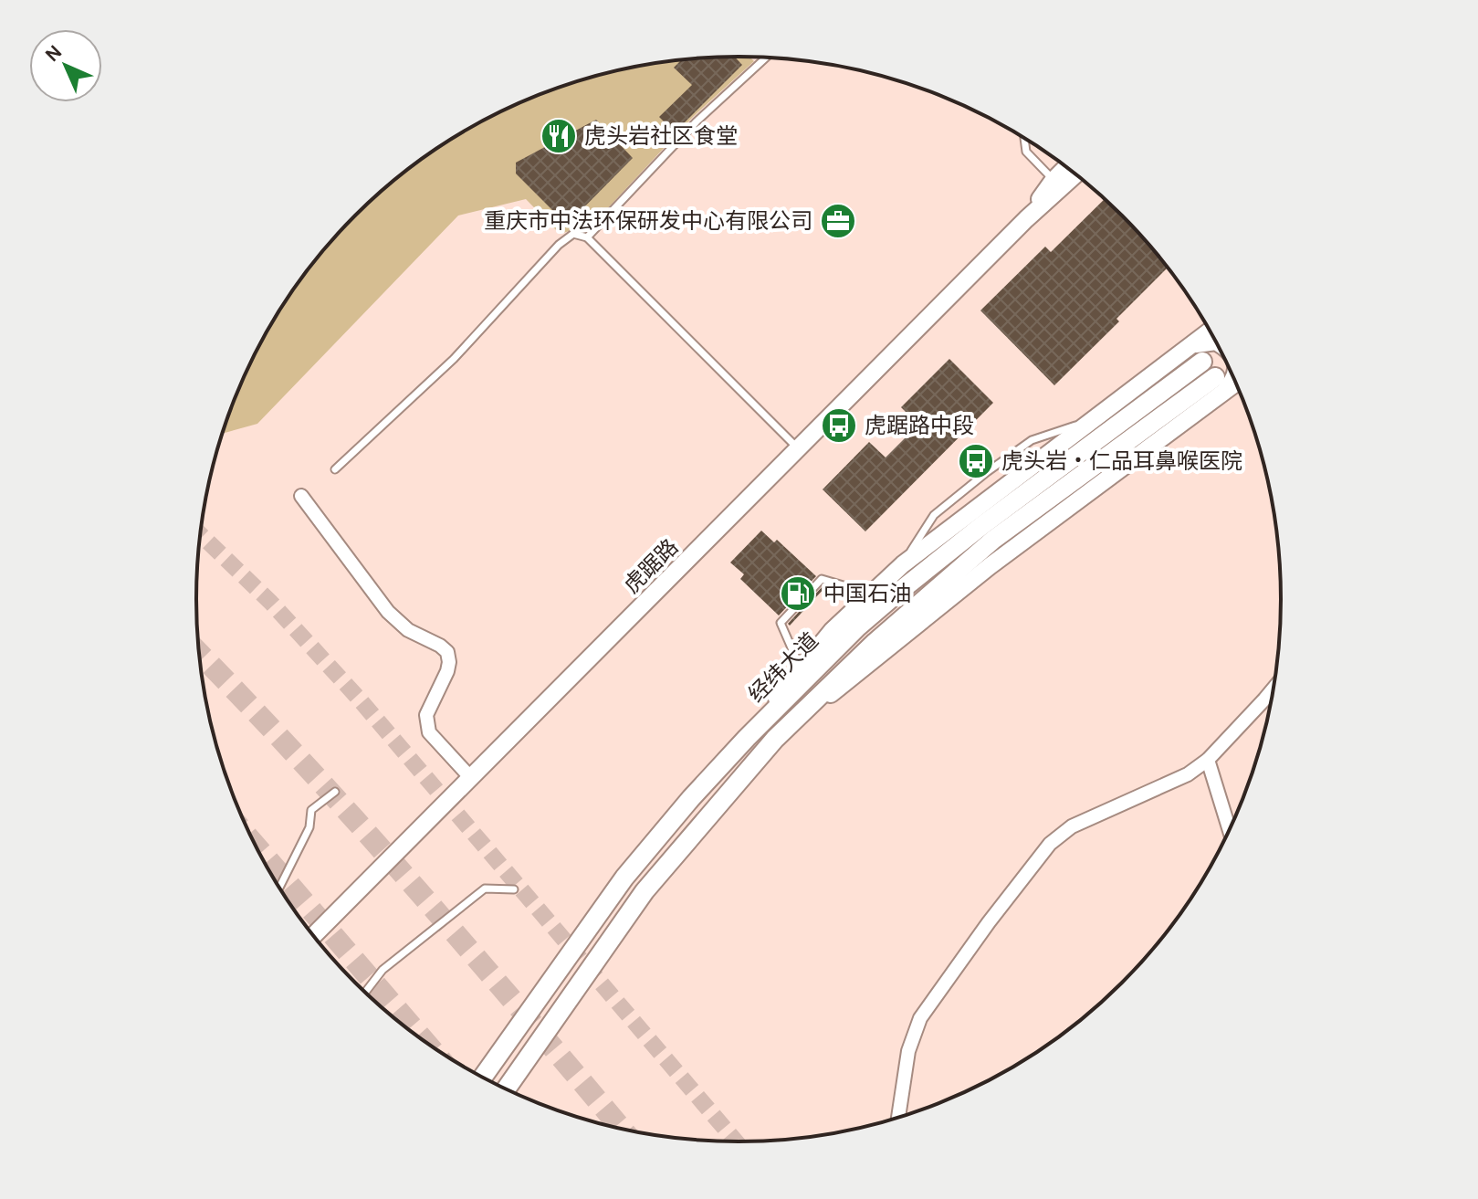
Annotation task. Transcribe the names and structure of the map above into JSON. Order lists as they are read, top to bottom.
{
  "streets": {
    "main road": ["经纬大道"],
    "street": ["虎踞路"]
  },
  "places": {
    "restaurant": ["虎头岩社区食堂"],
    "office": ["重庆市中法环保研发中心有限公司"],
    "bus stop": ["虎踞路中段", "虎头岩‧仁品耳鼻喉医院"],
    "fuel station": ["中国石油"]
  },
  "north": "top left"
}
